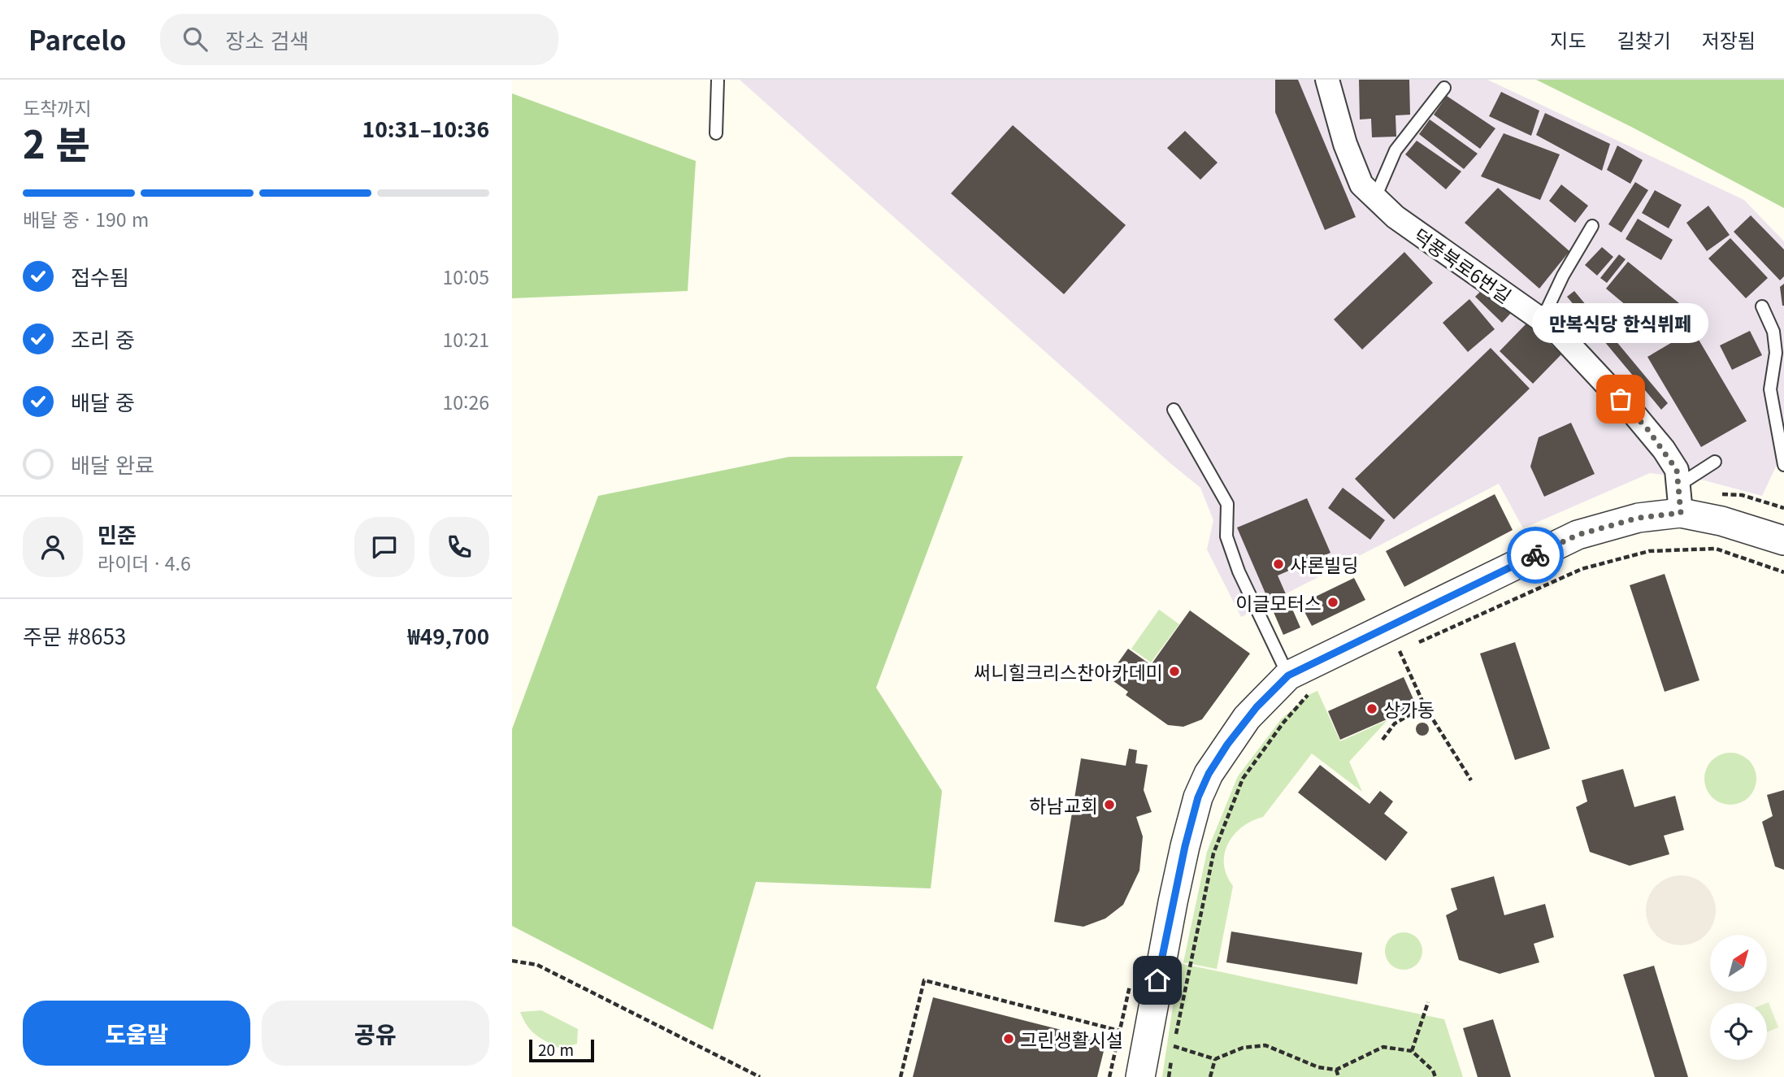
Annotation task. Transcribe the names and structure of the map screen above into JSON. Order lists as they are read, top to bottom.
{
  "streets": {
    "street": ["덕풍북로6번길"]
  },
  "places": [
    "만복식당 한식뷔페",
    "샤론빌딩",
    "이글모터스",
    "써니힐크리스찬아카데미",
    "상가동",
    "하남교회",
    "그린생활시설"
  ],
  "scale_bar": "20 m",
  "north": "top right",
  "page": {
    "header": "Parcelo",
    "search": "장소 검색",
    "nav": ["지도", "길찾기", "저장됨"],
    "heading": ["2 분", "도착까지", "10:31–10:36"],
    "panel": [
      "민준",
      "라이더 · 4.6",
      "주문 #8653",
      "₩49,700"
    ],
    "bar": "배달 중 · 190 m",
    "list": [
      ["접수됨", "10:05"],
      ["조리 중", "10:21"],
      ["배달 중", "10:26"],
      "배달 완료"
    ],
    "bubble": "만복식당 한식뷔페",
    "buttons": ["도움말", "공유"],
    "scale": "20 m"
  }
}
